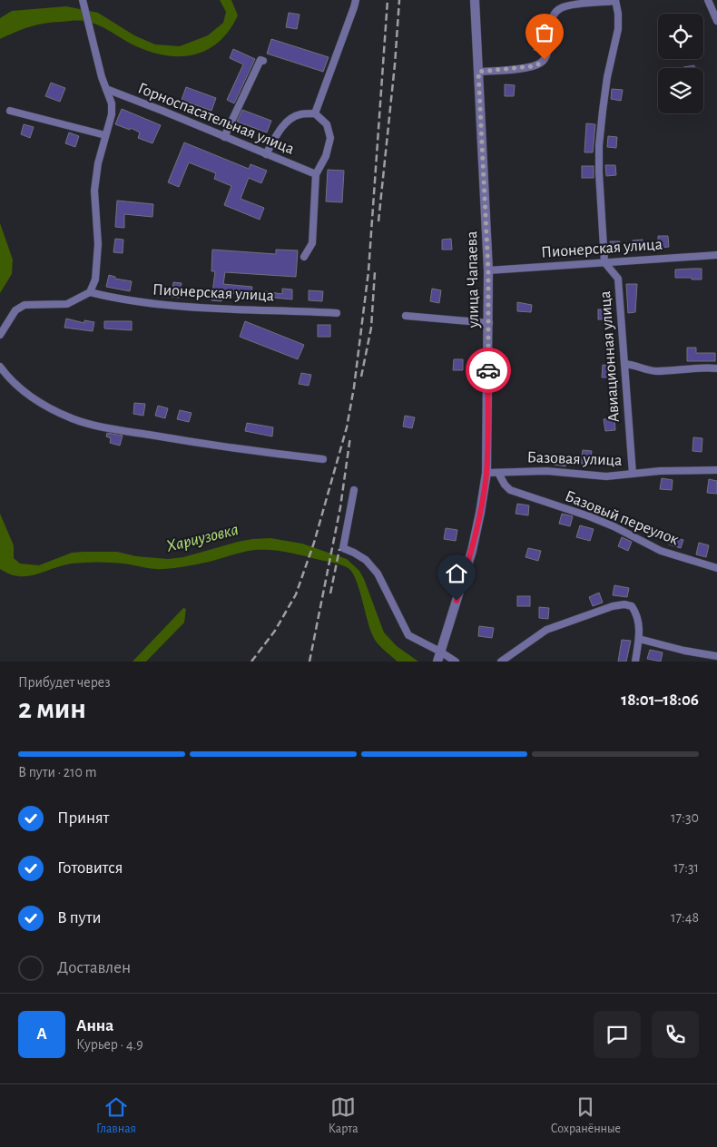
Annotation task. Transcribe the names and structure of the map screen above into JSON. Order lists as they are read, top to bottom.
{
  "streets": {
    "street": [
      "Горноспасательная улица",
      "Пионерская улица",
      "улица Чапаева",
      "Авиационная улица",
      "Базовая улица",
      "Базовый переулок"
    ]
  },
  "crossings": [
    ["Пионерская улица", "улица Чапаева"],
    ["Пионерская улица", "Авиационная улица"],
    ["улица Чапаева", "Базовая улица"],
    ["Авиационная улица", "Базовая улица"],
    ["Базовая улица", "Базовый переулок"]
  ],
  "water": ["Хариузовка"],
  "page": {
    "heading": ["2 мин", "Прибудет через", "18:01–18:06"],
    "panel": ["Анна", "Курьер · 4.9"],
    "bar": "В пути · 210 m",
    "list": [
      ["Принят", "17:30"],
      ["Готовится", "17:31"],
      ["В пути", "17:48"],
      "Доставлен"
    ],
    "round": "А",
    "tabs": ["Главная", "Карта", "Сохранённые"]
  }
}
